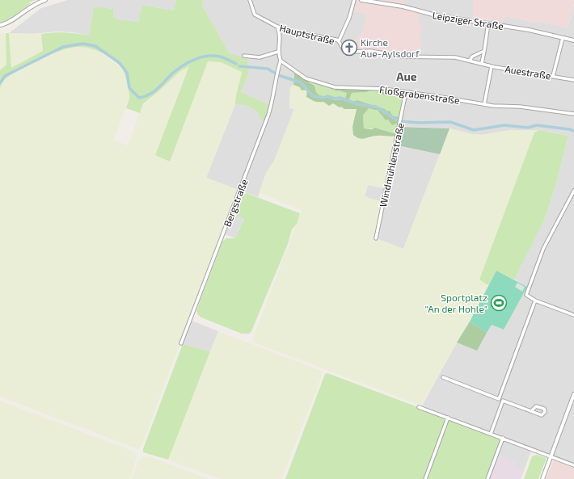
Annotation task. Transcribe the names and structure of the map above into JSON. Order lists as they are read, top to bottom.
{
  "streets": {
    "street": [
      "Leipziger Straße",
      "Hauptstraße",
      "Auestraße",
      "Floßgrabenstraße",
      "Windmühlenstraße",
      "Bergstraße"
    ]
  },
  "crossings": [
    ["Hauptstraße", "Auestraße"],
    ["Floßgrabenstraße", "Windmühlenstraße"],
    ["Floßgrabenstraße", "Bergstraße"]
  ],
  "districts": ["Aue"],
  "places": {
    "church": ["Kirche Aue-Aylsdorf"],
    "sports": ["Sportplatz \"An der Hohle\""]
  }
}
